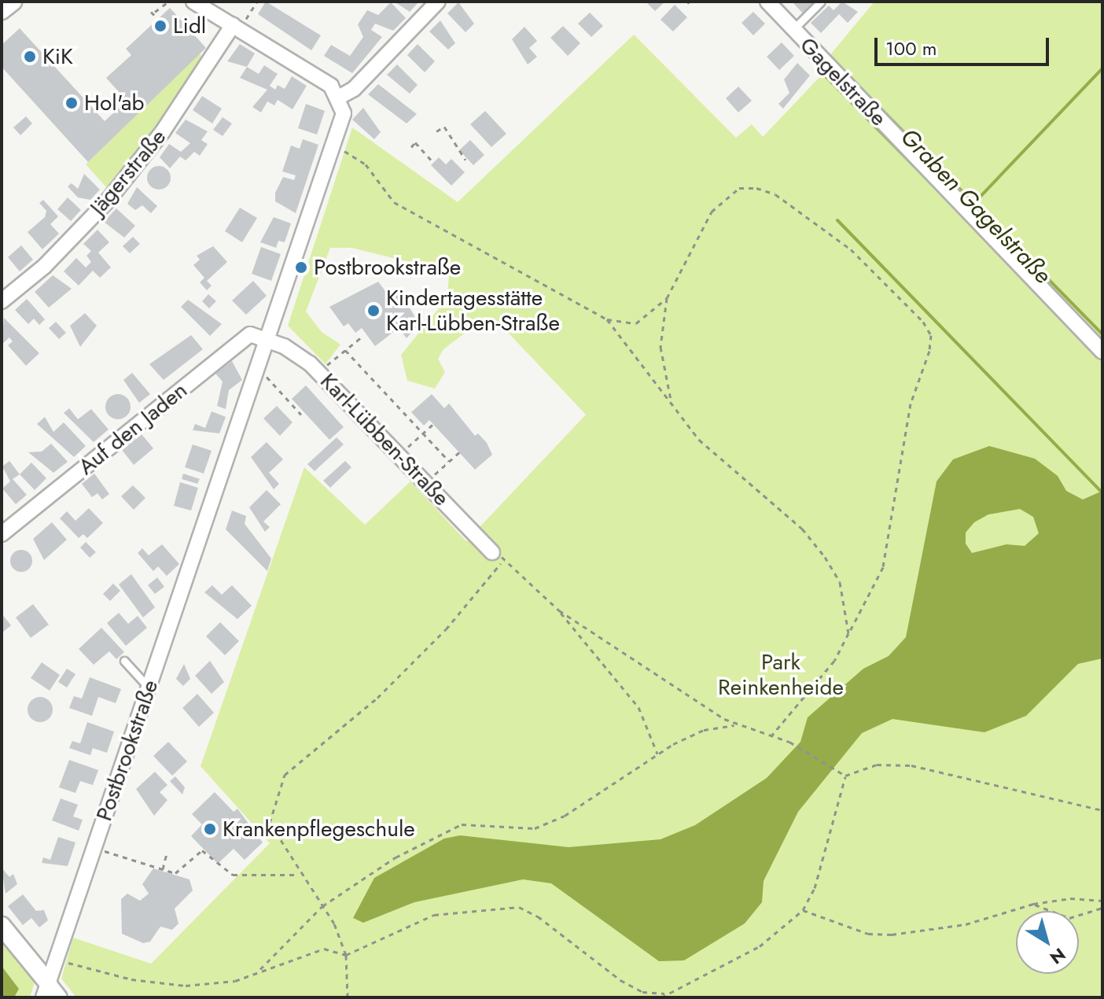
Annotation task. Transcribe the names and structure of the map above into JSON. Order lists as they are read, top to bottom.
{
  "streets": {
    "street": [
      "Gagelstraße",
      "Jägerstraße",
      "Auf den Jaden",
      "Karl-Lübben-Straße",
      "Postbrookstraße"
    ]
  },
  "crossings": [
    ["Auf den Jaden", "Karl-Lübben-Straße"],
    ["Auf den Jaden", "Postbrookstraße"],
    ["Karl-Lübben-Straße", "Postbrookstraße"]
  ],
  "water": ["Graben Gagelstraße"],
  "parks": ["Park Reinkenheide"],
  "places": [
    "Lidl",
    "KiK",
    "Hol'ab",
    "Postbrookstraße",
    "Kindertagesstätte Karl-Lübben-Straße",
    "Krankenpflegeschule"
  ],
  "scale_bar": "100 m",
  "north": "bottom right"
}
